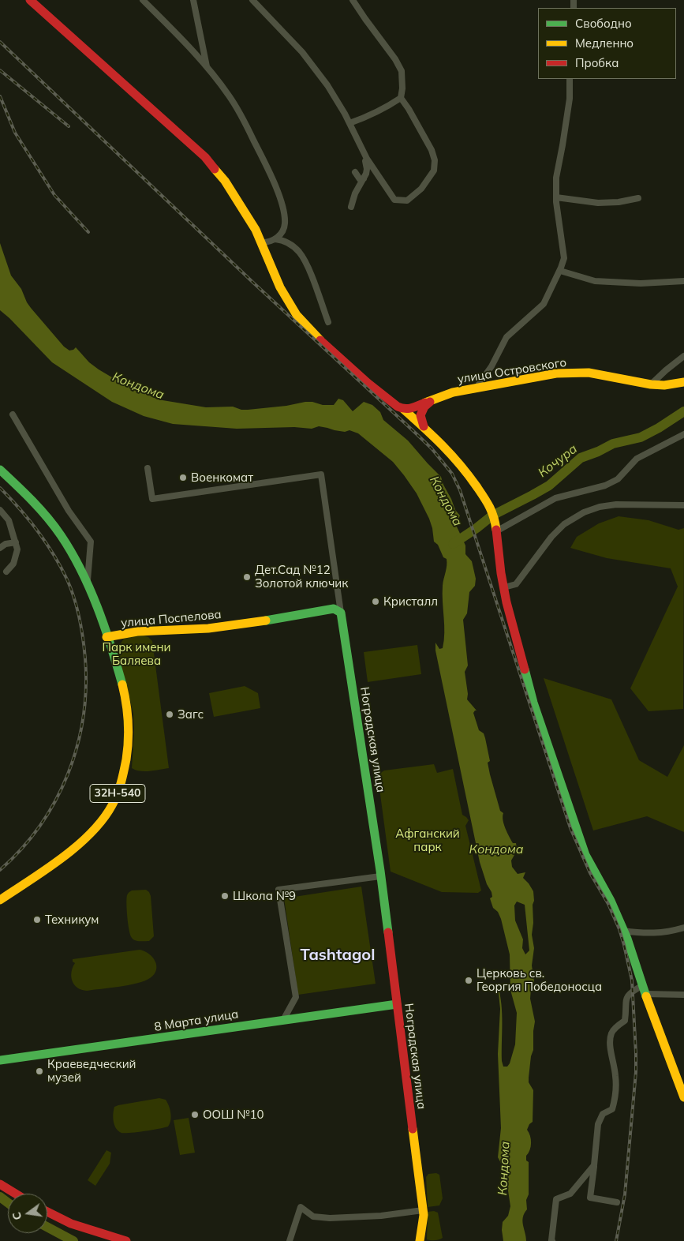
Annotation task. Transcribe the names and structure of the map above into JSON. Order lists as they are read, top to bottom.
{
  "streets": {
    "street": [
      "улица Островского",
      "улица Поспелова",
      "Ноградская улица",
      "32Н-540",
      "8 Марта улица"
    ]
  },
  "crossings": [
    ["улица Поспелова", "Ноградская улица"],
    ["улица Поспелова", "32Н-540"],
    ["Ноградская улица", "8 Марта улица"]
  ],
  "districts": ["Tashtagol"],
  "water": ["Кондома", "Кочура"],
  "parks": ["Парк имени Баляева", "Афганский парк"],
  "places": [
    "Военкомат",
    "Дет.Сад №12 Золотой ключик",
    "Кристалл",
    "Загс",
    "Школа №9",
    "Техникум",
    "Церковь св. Георгия Победоносца",
    "Краеведческий музей",
    "ООШ №10"
  ],
  "legend": ["Свободно", "Медленно", "Пробка"],
  "north": "left"
}
